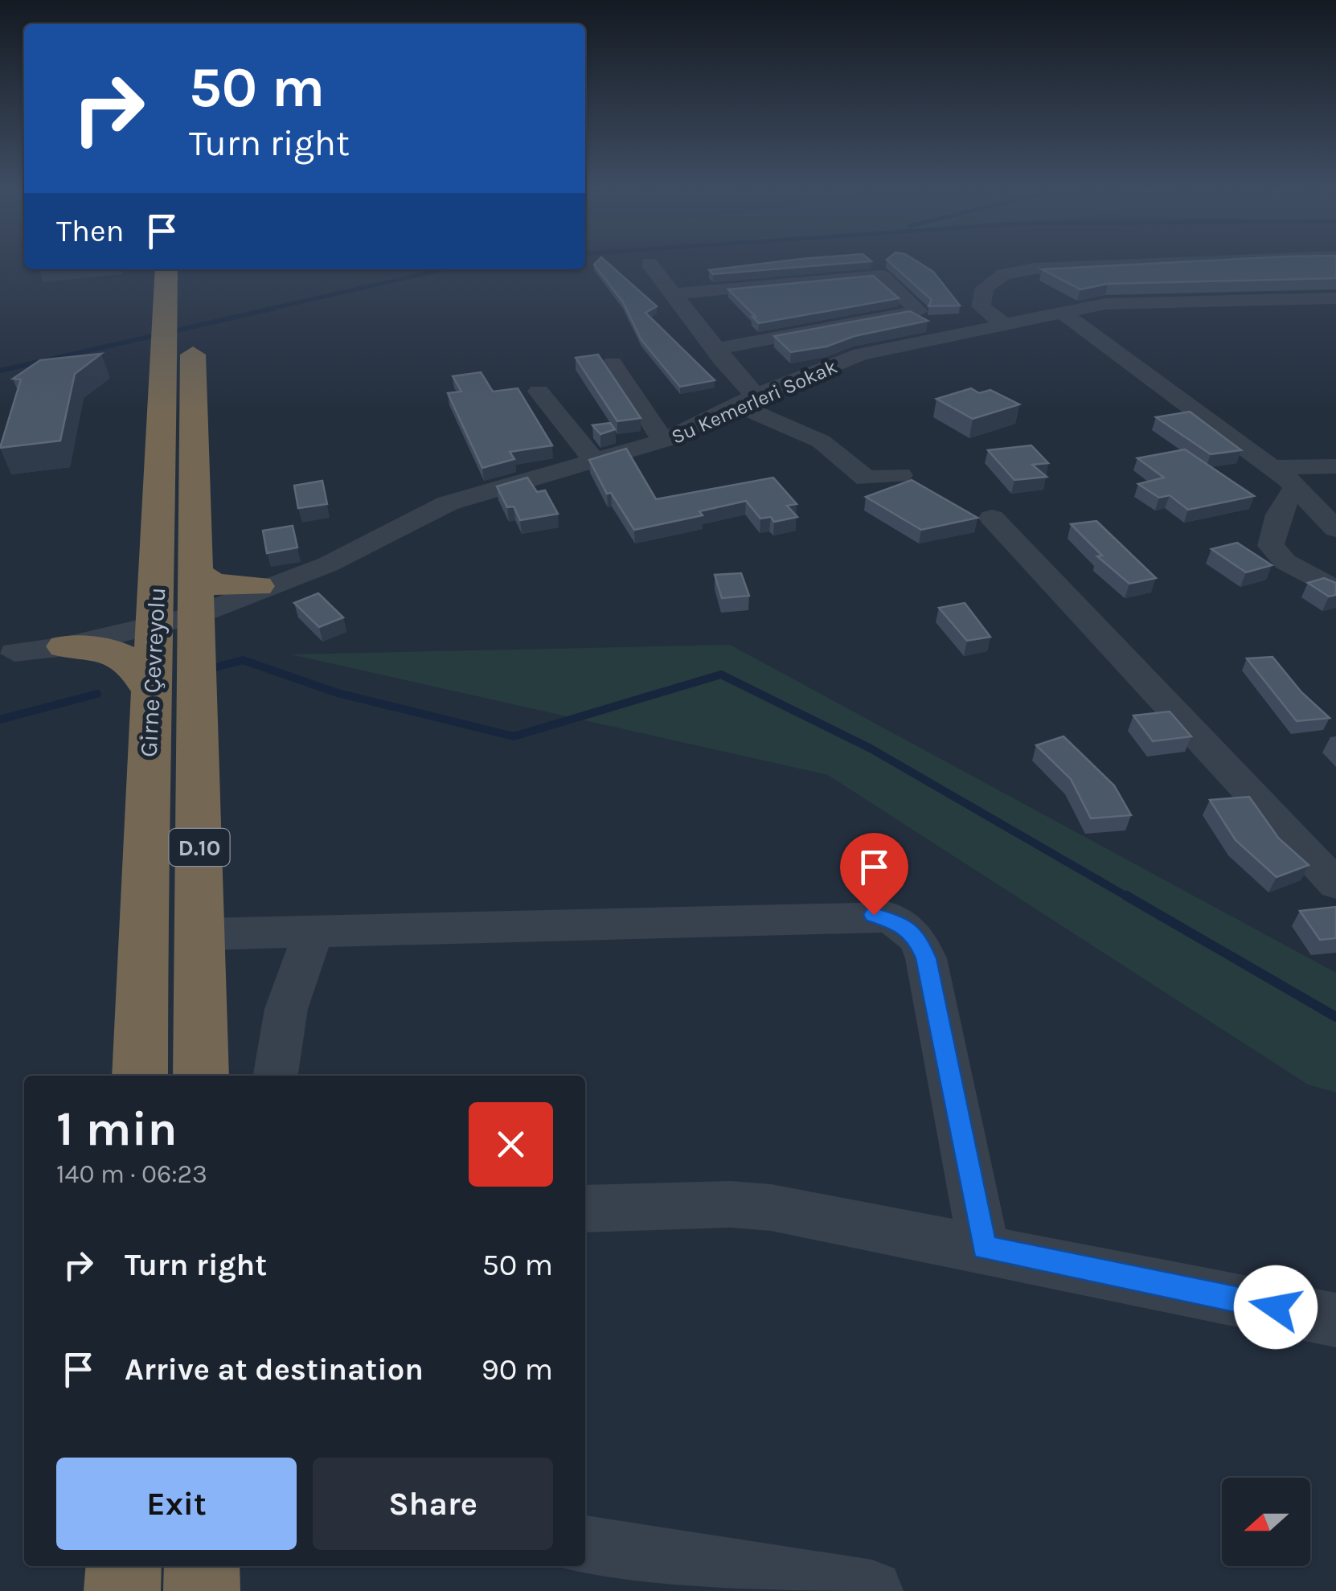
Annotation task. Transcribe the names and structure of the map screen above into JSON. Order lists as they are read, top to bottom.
{
  "streets": {
    "highway": ["Girne Çevreyolu", "D.10"],
    "street": ["Su Kemerleri Sokak"]
  },
  "north": "left",
  "page": {
    "turn": ["50 m", "Turn right"],
    "then": "Then",
    "heading": ["1 min", "140 m · 06:23"],
    "list": [
      {
        "name": "Turn right",
        "value": "50 m"
      },
      {
        "name": "Arrive at destination",
        "value": "90 m"
      }
    ],
    "buttons": ["Exit", "Share"]
  }
}
